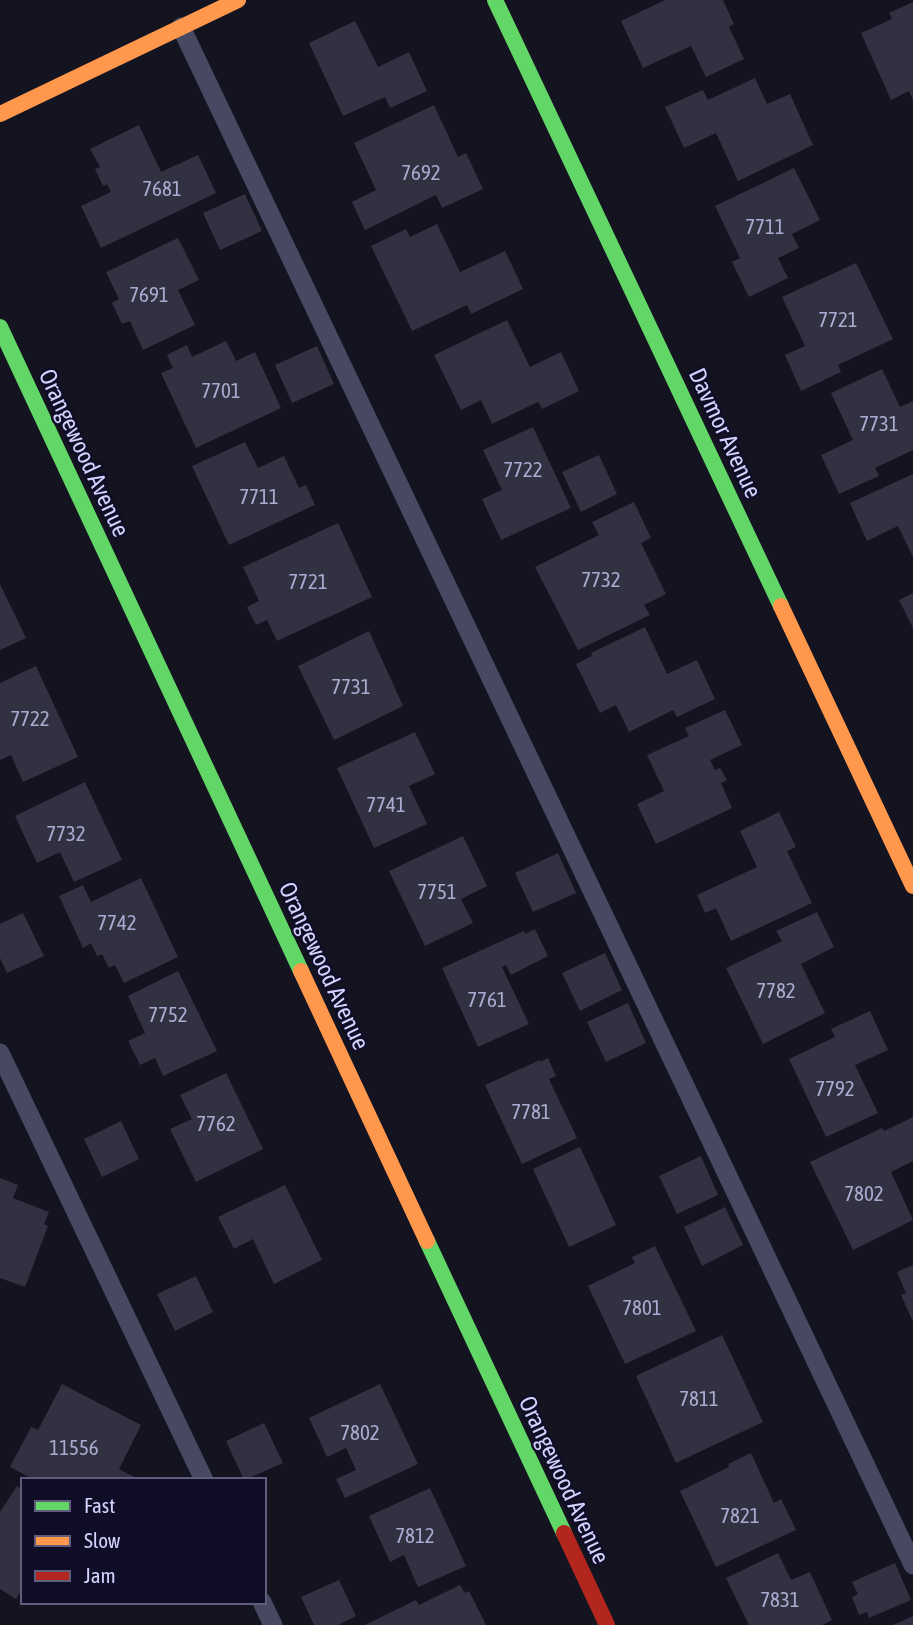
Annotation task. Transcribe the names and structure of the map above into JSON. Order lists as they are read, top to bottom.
{
  "streets": {
    "street": ["Davmor Avenue", "Orangewood Avenue"]
  },
  "house_numbers": [
    "7692",
    "7681",
    "7711",
    "7691",
    "7721",
    "7701",
    "7731",
    "7722",
    "7711",
    "7732",
    "7721",
    "7731",
    "7722",
    "7741",
    "7732",
    "7751",
    "7742",
    "7782",
    "7761",
    "7752",
    "7792",
    "7781",
    "7762",
    "7802",
    "7801",
    "7811",
    "7802",
    "11556",
    "7821",
    "7812",
    "7831"
  ],
  "legend": ["Fast", "Slow", "Jam"]
}
